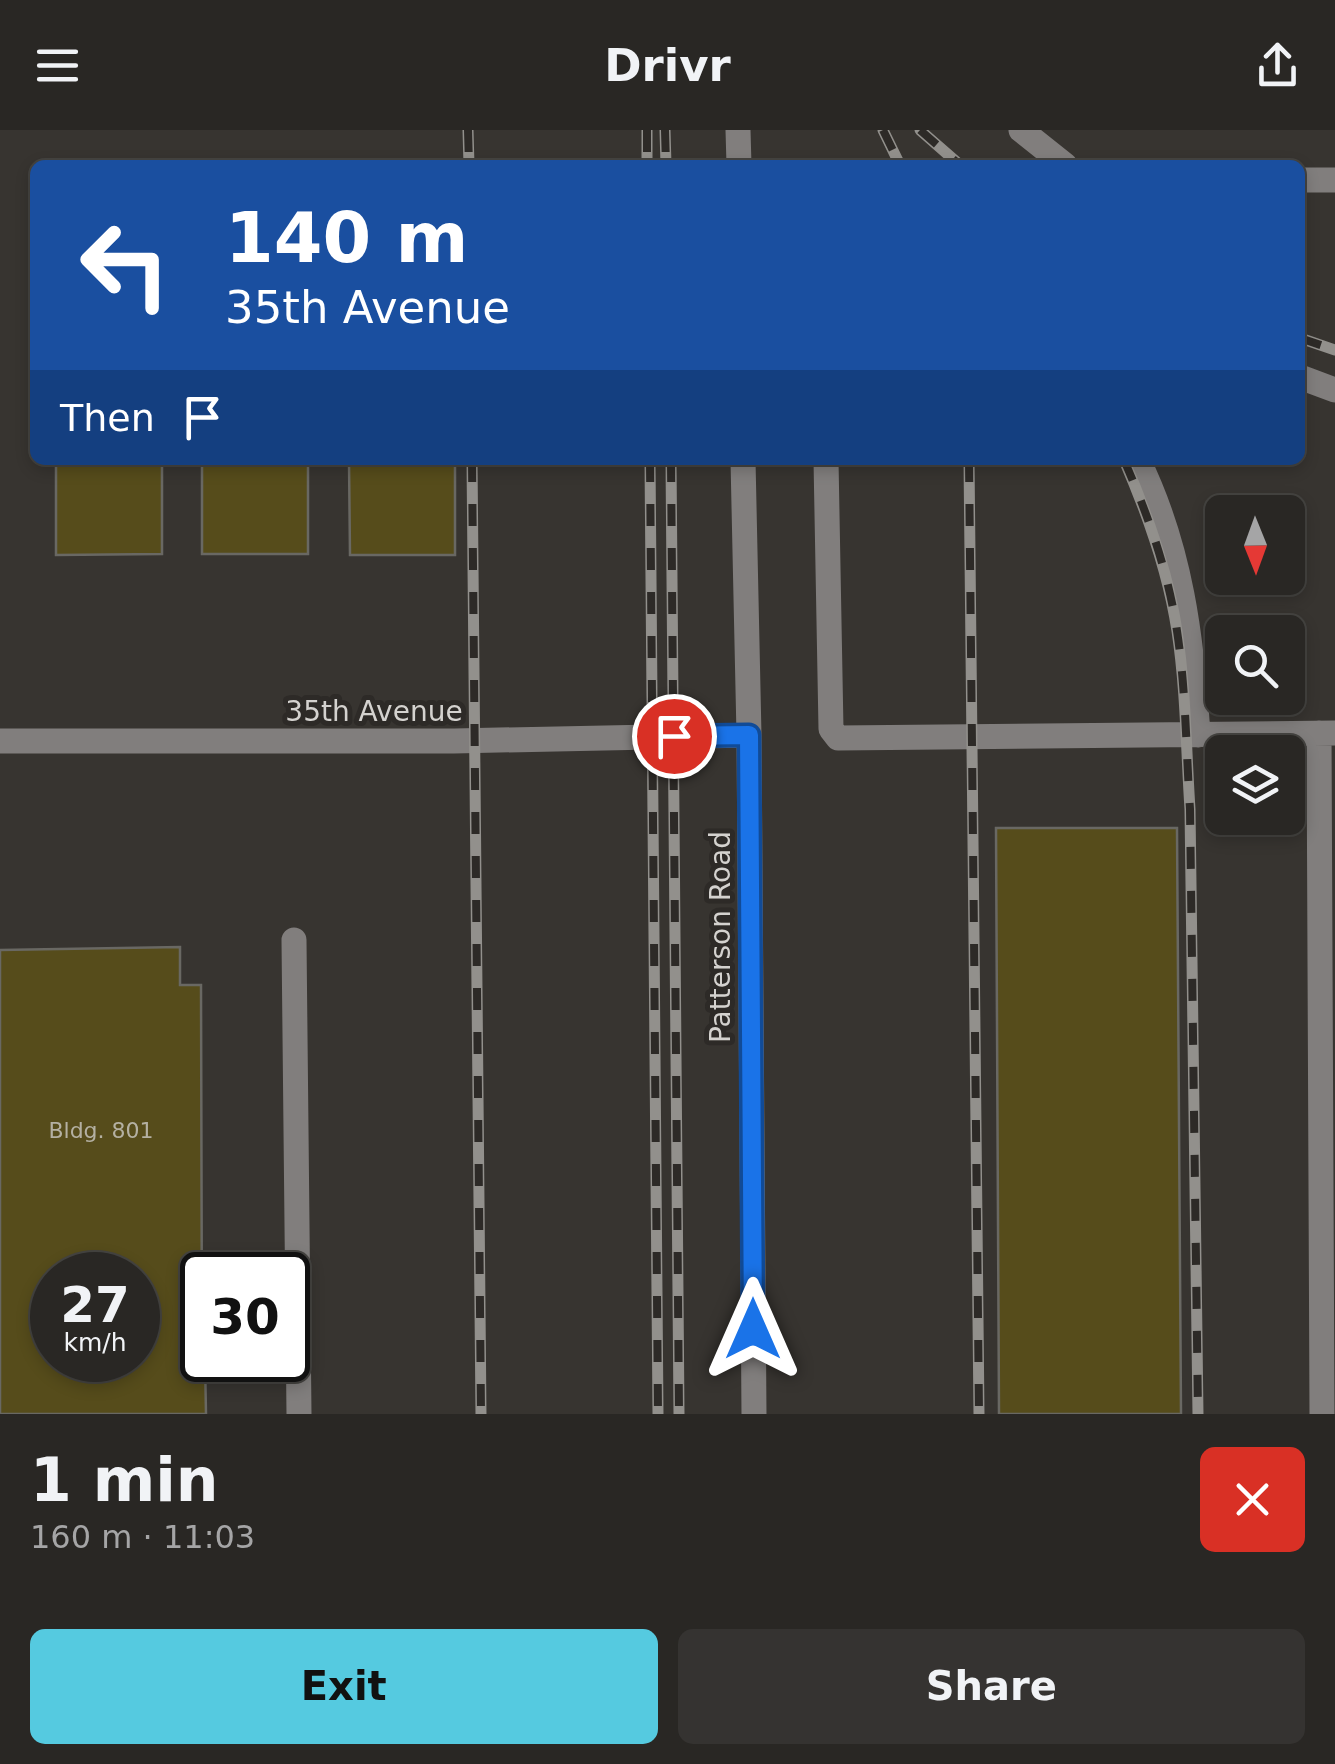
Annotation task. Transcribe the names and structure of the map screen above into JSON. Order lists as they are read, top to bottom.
{
  "streets": {
    "street": ["35th Avenue", "Patterson Road"]
  },
  "crossings": [
    ["35th Avenue", "Patterson Road"]
  ],
  "house_numbers": ["Bldg. 801"],
  "north": "bottom",
  "page": {
    "header": "Drivr",
    "turn": ["140 m", "35th Avenue"],
    "then": "Then",
    "speed": "27 km/h",
    "limit": "30",
    "heading": ["1 min", "160 m · 11:03"],
    "buttons": ["Exit", "Share"]
  }
}
